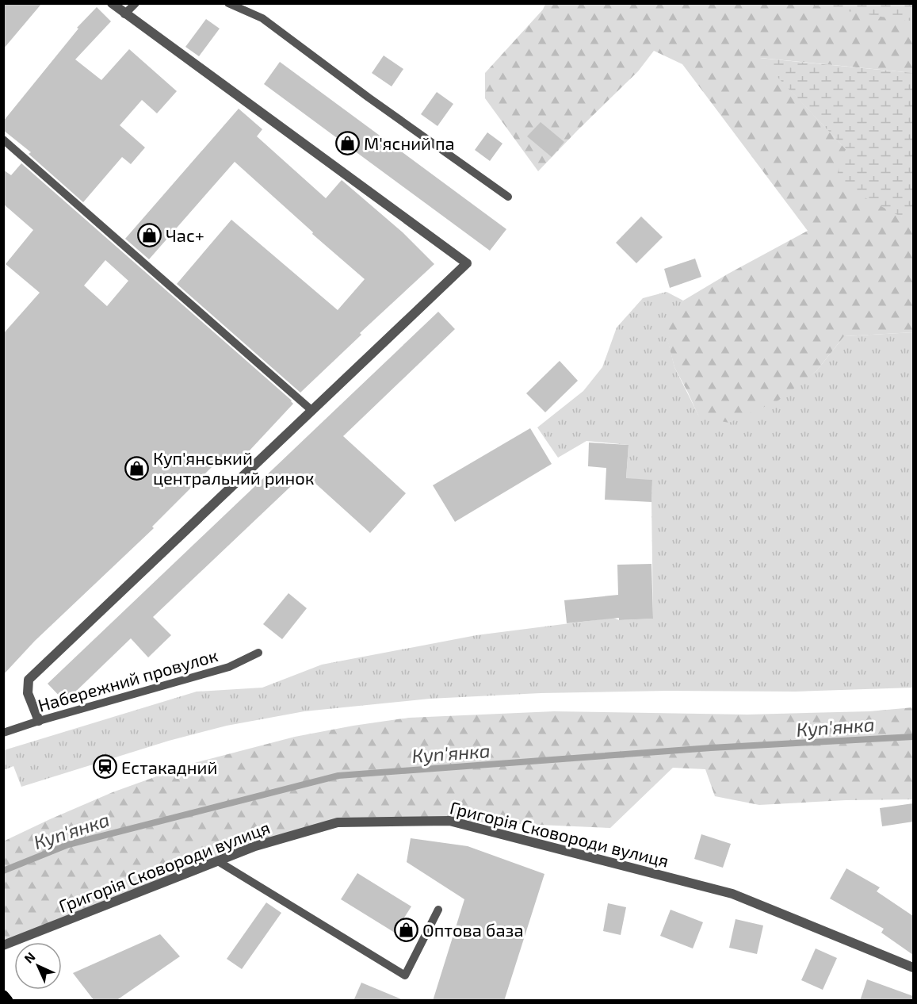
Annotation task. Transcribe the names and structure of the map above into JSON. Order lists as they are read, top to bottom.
{
  "streets": {
    "street": ["Григорія Сковороди вулиця"],
    "lane": ["Набережний провулок"]
  },
  "water": ["Куп'янка"],
  "places": {
    "shop": [
      "М'ясний па",
      "Час+",
      "Куп'янський центральний ринок",
      "Оптова база"
    ],
    "station": ["Естакадний"]
  },
  "north": "top left"
}
